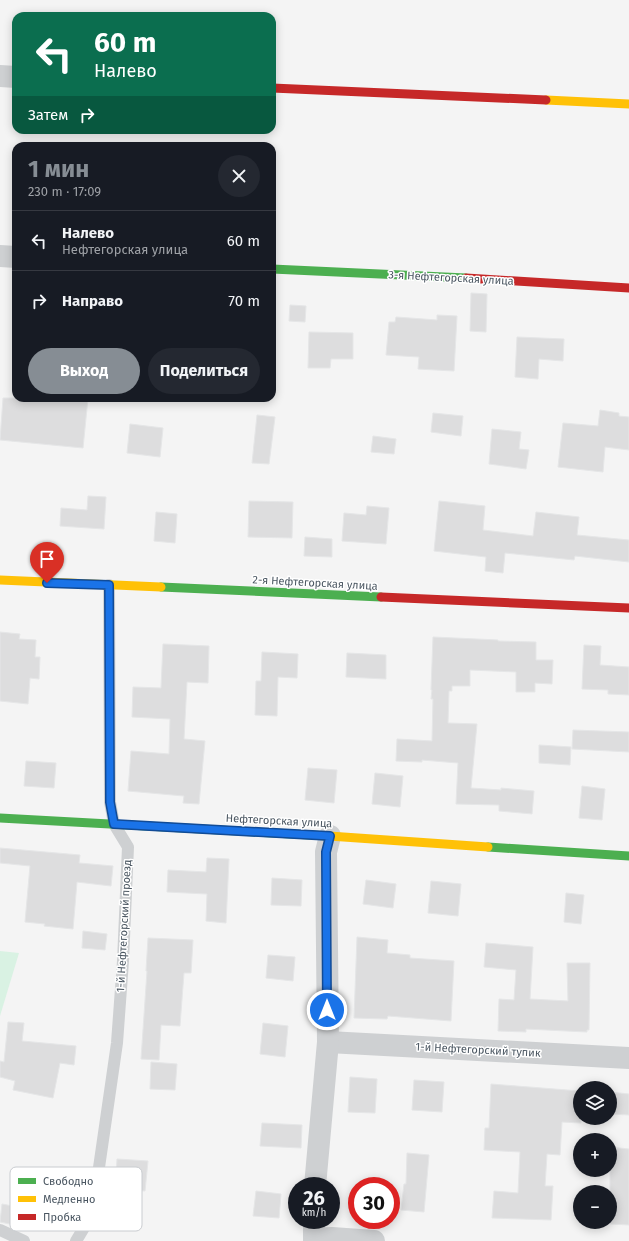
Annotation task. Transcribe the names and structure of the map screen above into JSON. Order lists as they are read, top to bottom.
{
  "streets": {
    "street": [
      "3-я Нефтегорская улица",
      "2-я Нефтегорская улица",
      "Нефтегорская улица",
      "1-й Нефтегорский тупик"
    ],
    "lane": ["1-й Нефтегорский проезд"]
  },
  "crossings": [
    ["2-я Нефтегорская улица", "1-й Нефтегорский проезд"],
    ["Нефтегорская улица", "1-й Нефтегорский проезд"]
  ],
  "legend": ["Свободно", "Медленно", "Пробка"],
  "page": {
    "turn": ["60 m", "Налево"],
    "then": "Затем",
    "heading": ["1 мин", "230 m · 17:09"],
    "list": [
      {
        "name": "Налево",
        "note": "Нефтегорская улица",
        "value": "60 m"
      },
      {
        "name": "Направо",
        "value": "70 m"
      }
    ],
    "buttons": ["Выход", "Поделиться"],
    "map_buttons": ["+", "−"],
    "speed": "26 km/h",
    "limit": "30"
  }
}
